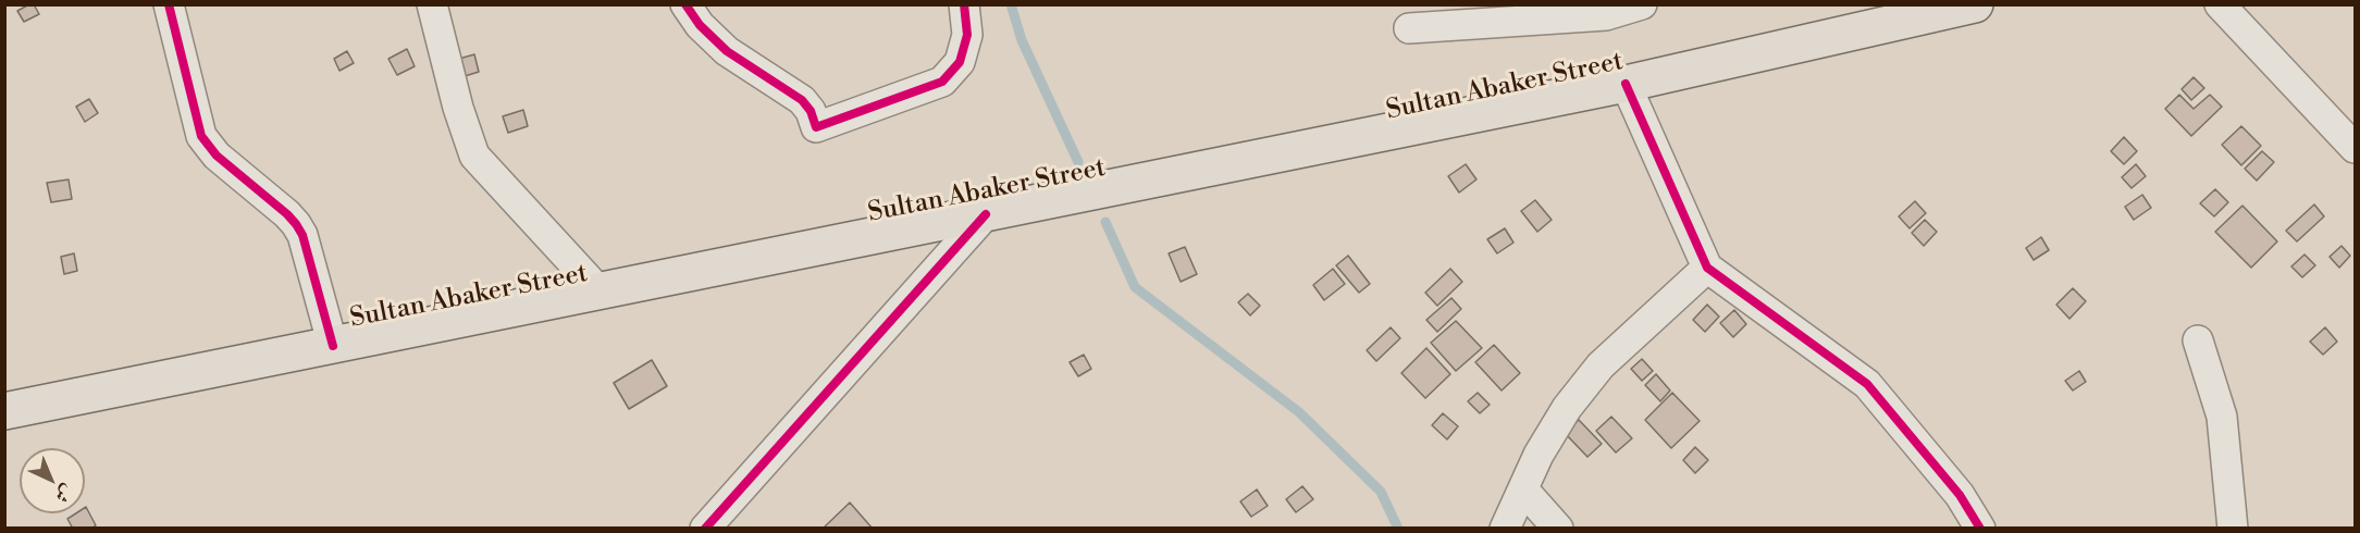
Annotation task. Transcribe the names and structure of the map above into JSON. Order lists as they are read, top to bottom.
{
  "streets": {
    "highway": ["Sultan Abaker Street"]
  },
  "north": "bottom right"
}
